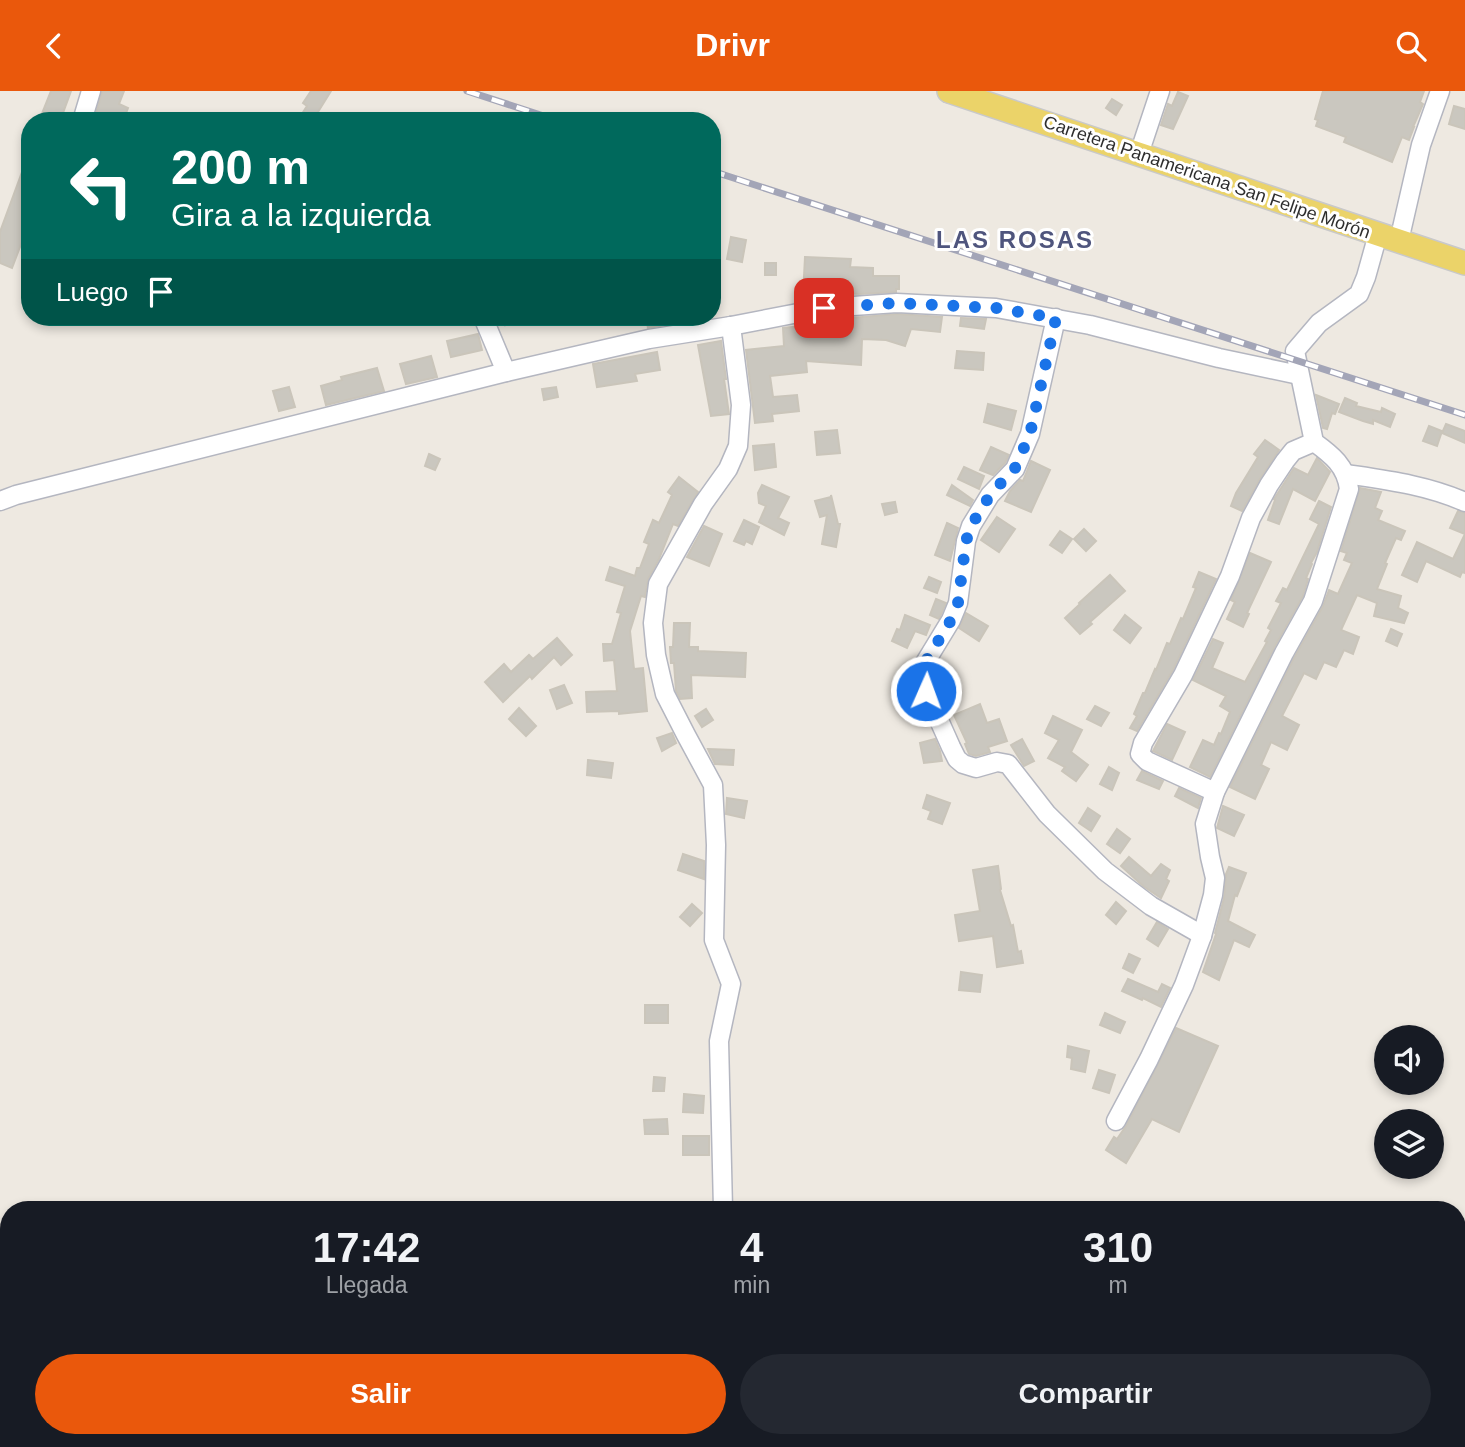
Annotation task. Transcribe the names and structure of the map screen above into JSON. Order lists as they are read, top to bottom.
{
  "streets": {
    "main road": ["Carretera Panamericana San Felipe Morón"]
  },
  "districts": ["LAS ROSAS"],
  "page": {
    "header": "Drivr",
    "turn": ["200 m", "Gira a la izquierda"],
    "then": "Luego",
    "eta": [
      "17:42",
      "Llegada",
      "4",
      "min",
      "310",
      "m"
    ],
    "buttons": ["Salir", "Compartir"]
  }
}
